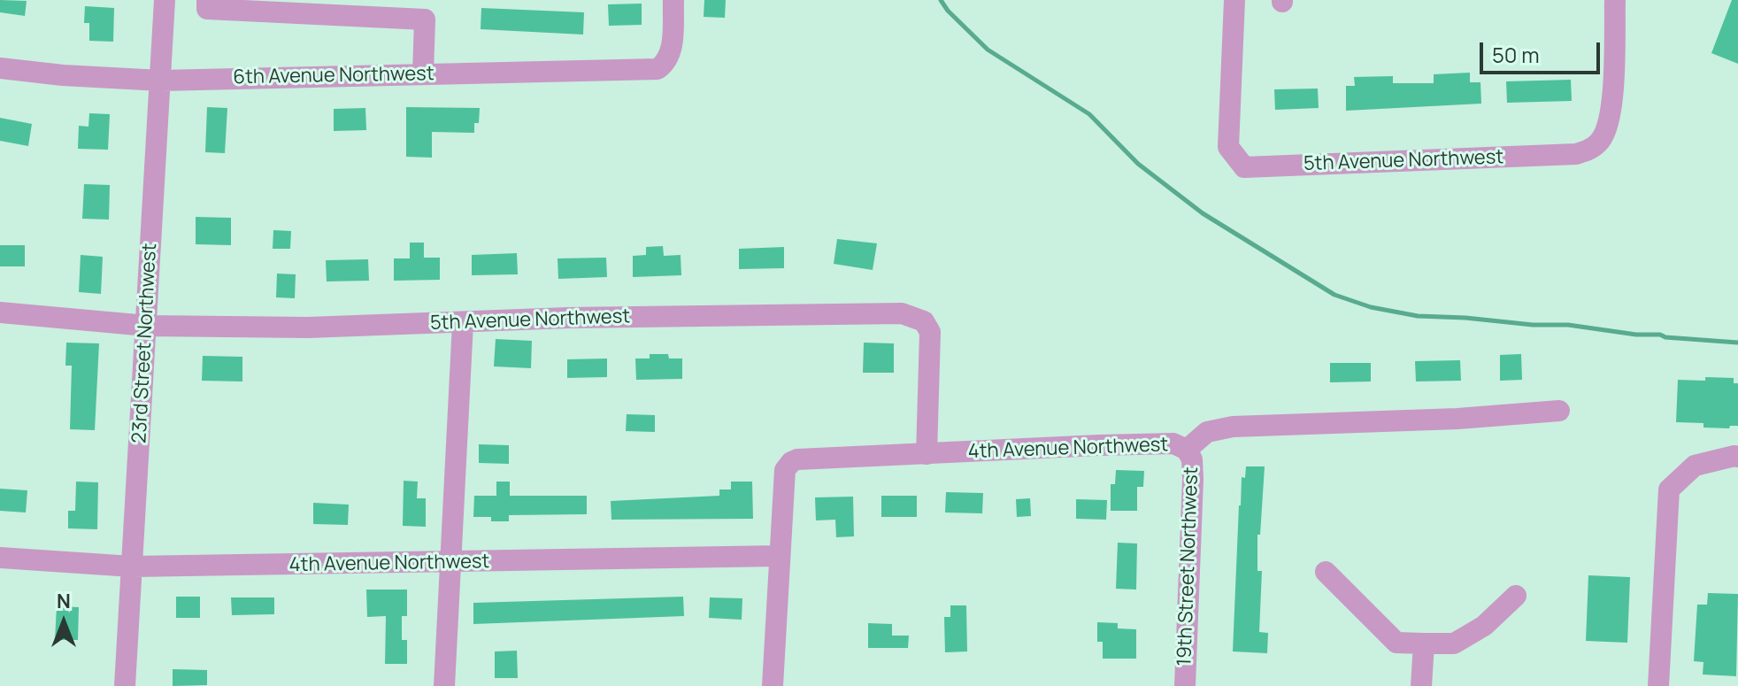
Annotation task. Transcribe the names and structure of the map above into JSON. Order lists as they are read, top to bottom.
{
  "streets": {
    "street": [
      "6th Avenue Northwest",
      "5th Avenue Northwest",
      "23rd Street Northwest",
      "4th Avenue Northwest",
      "19th Street Northwest"
    ]
  },
  "crossings": [
    ["6th Avenue Northwest", "23rd Street Northwest"],
    ["5th Avenue Northwest", "23rd Street Northwest"],
    ["5th Avenue Northwest", "4th Avenue Northwest"],
    ["23rd Street Northwest", "4th Avenue Northwest"],
    ["4th Avenue Northwest", "19th Street Northwest"]
  ],
  "scale_bar": "50 m",
  "north": "top"
}
